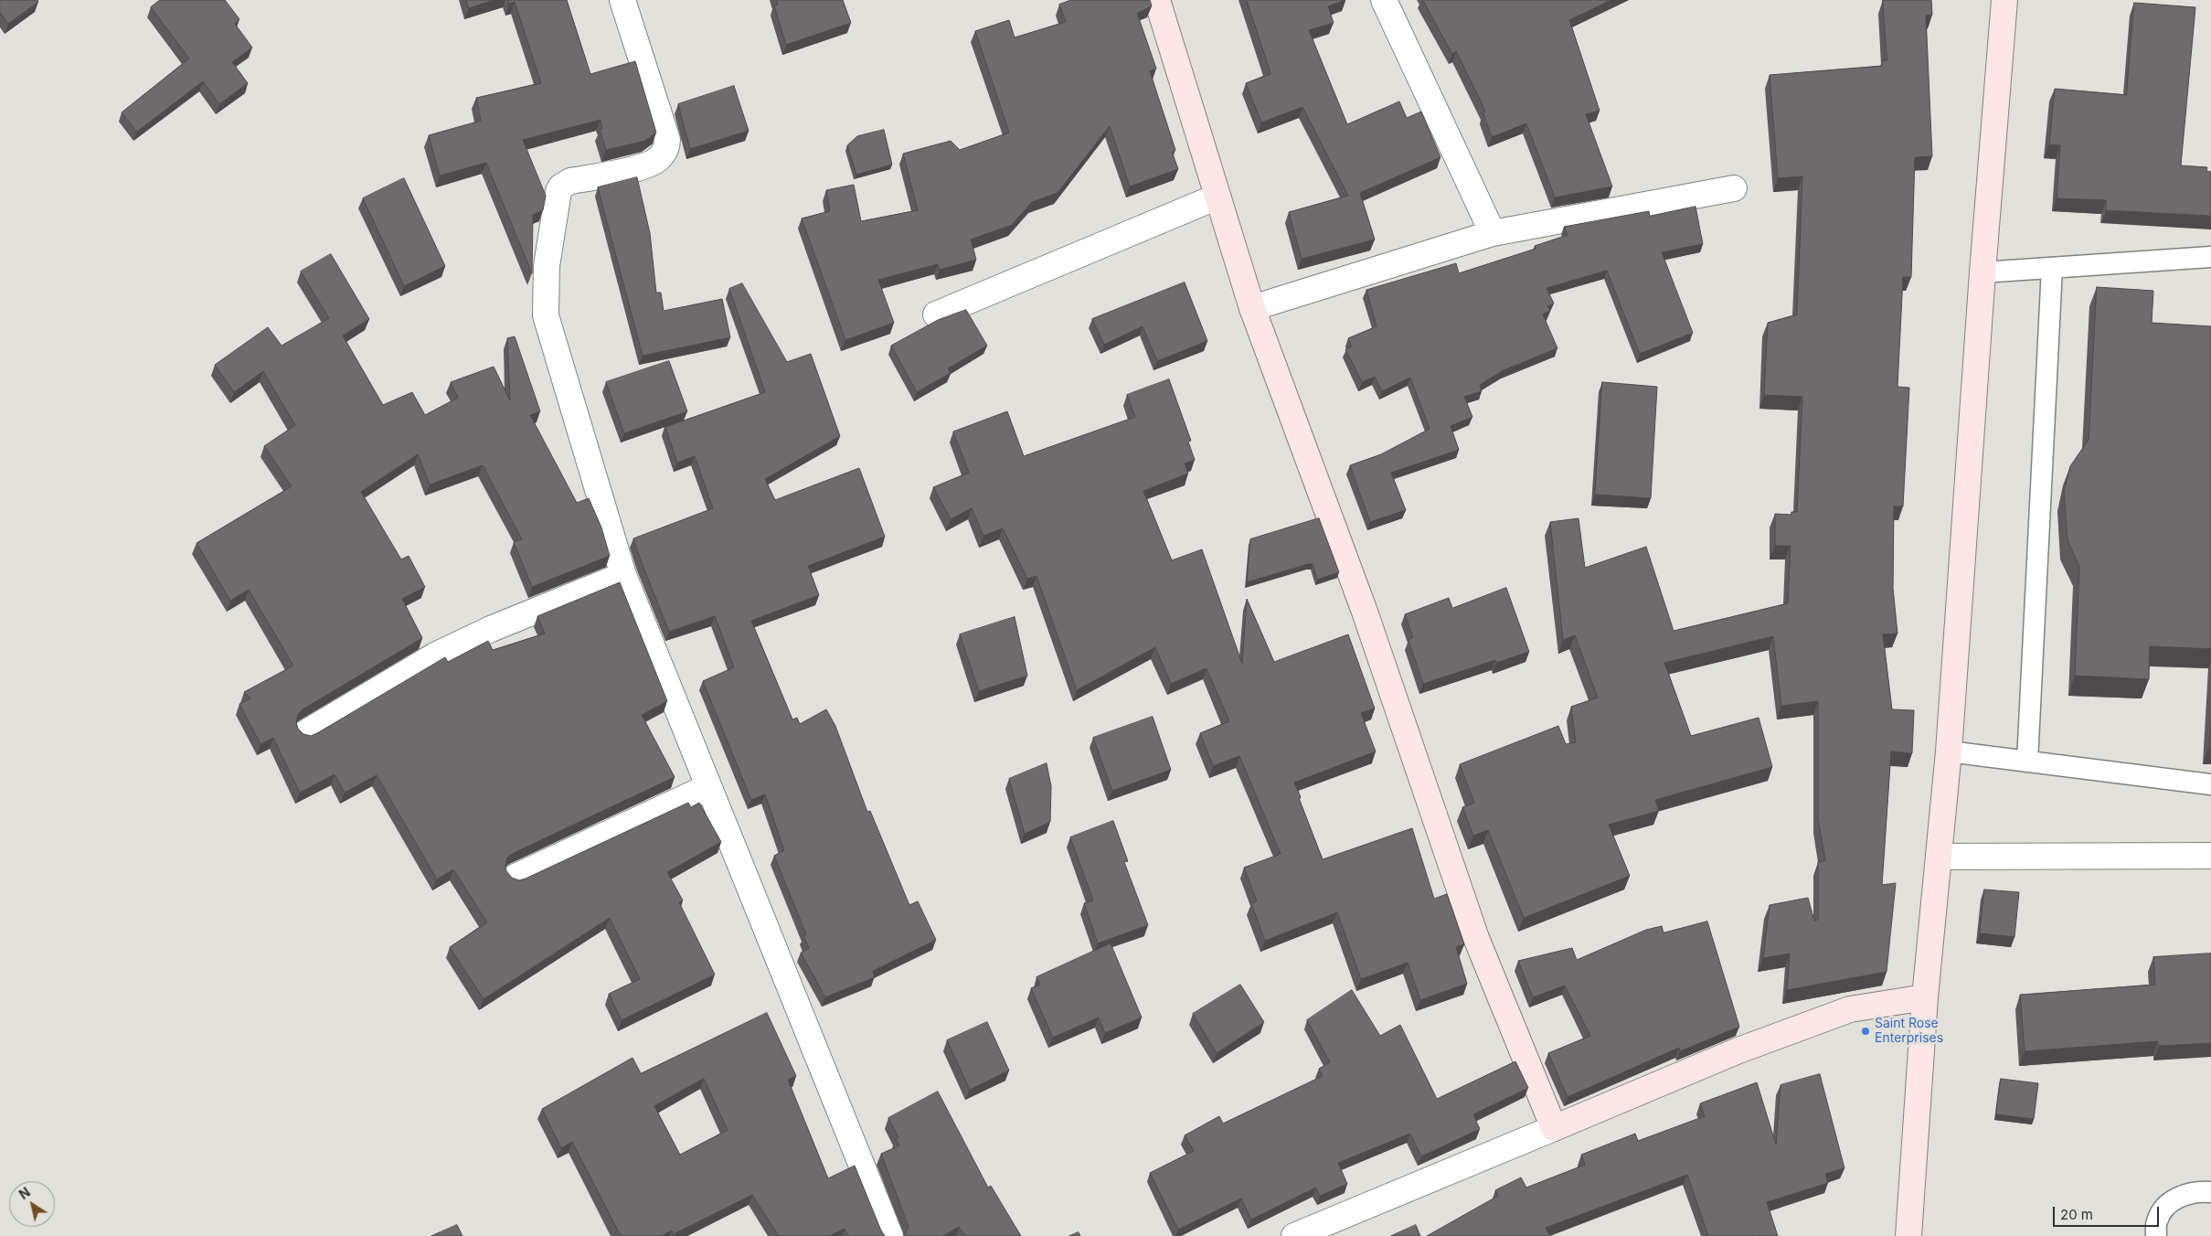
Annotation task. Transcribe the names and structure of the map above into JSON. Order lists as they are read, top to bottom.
{
  "places": ["Saint Rose Enterprises"],
  "scale_bar": "20 m",
  "north": "top left"
}
